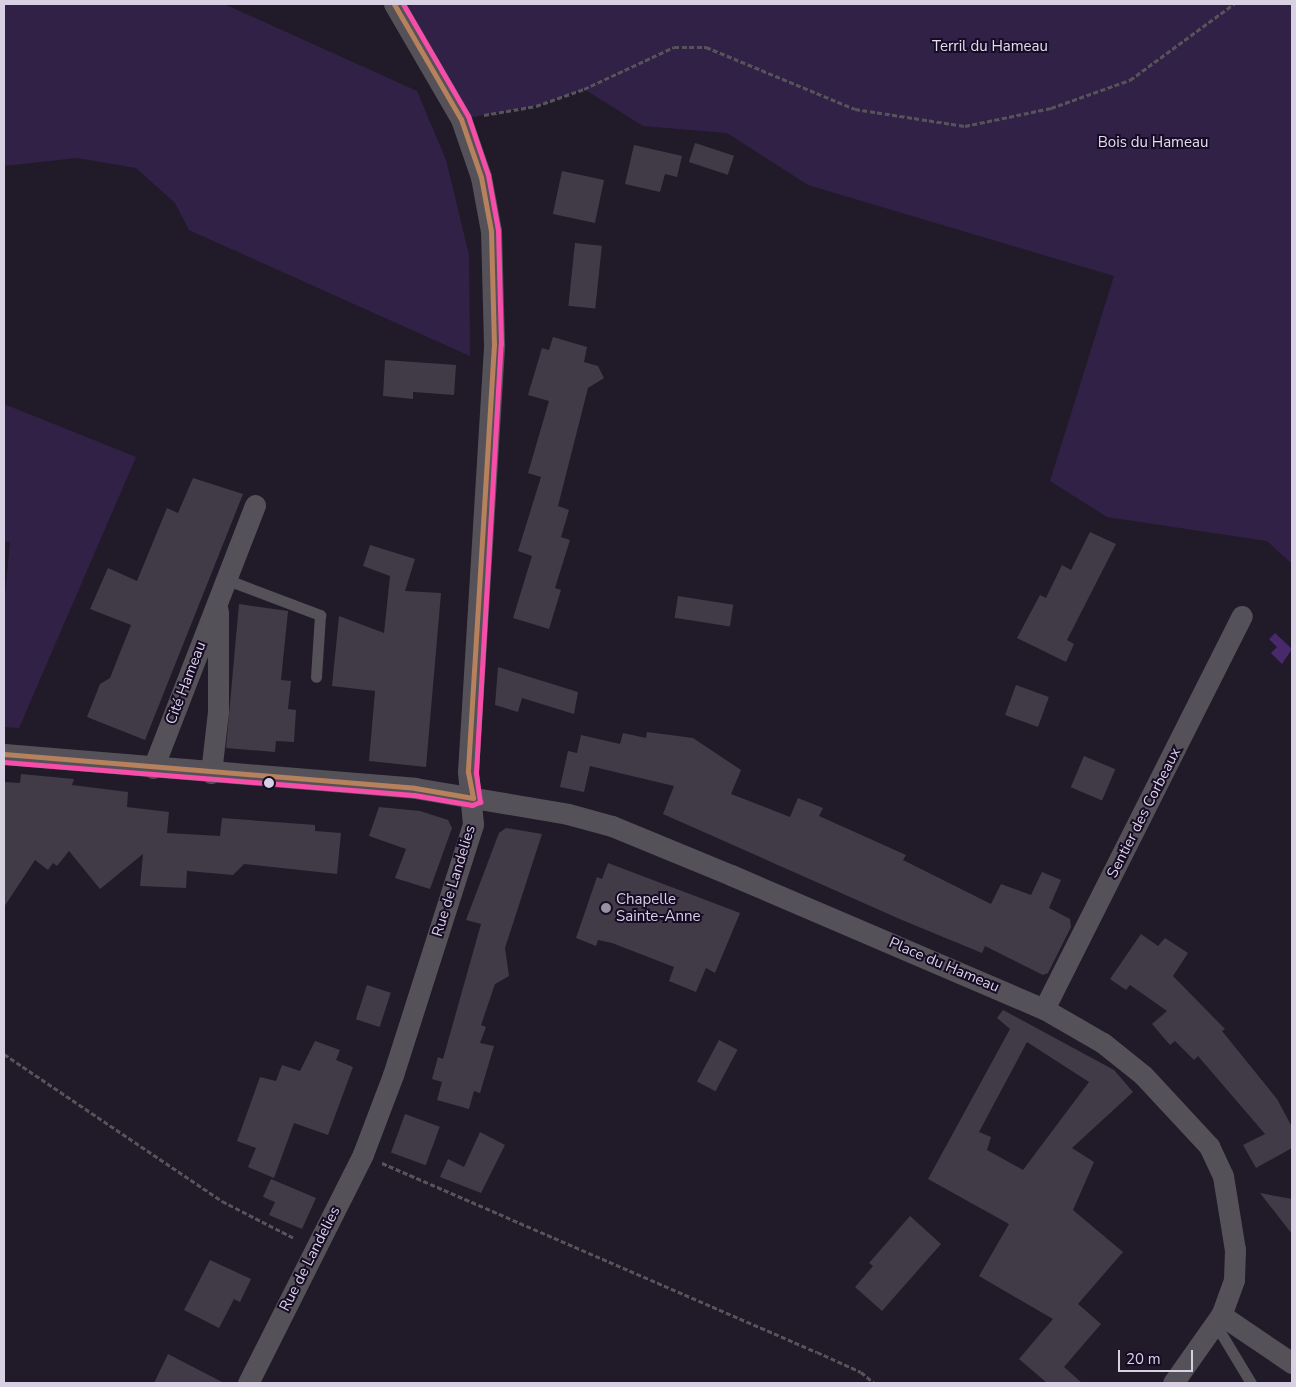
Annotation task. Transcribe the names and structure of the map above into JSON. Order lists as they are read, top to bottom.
{
  "streets": {
    "street": [
      "Cité Hameau",
      "Sentier des Corbeaux",
      "Rue de Landelies",
      "Place du Hameau"
    ]
  },
  "crossings": [
    ["Cité Hameau", "Place du Hameau"],
    ["Sentier des Corbeaux", "Place du Hameau"],
    ["Rue de Landelies", "Place du Hameau"]
  ],
  "parks": ["Terril du Hameau", "Bois du Hameau"],
  "places": ["Chapelle Sainte-Anne"],
  "scale_bar": "20 m"
}
